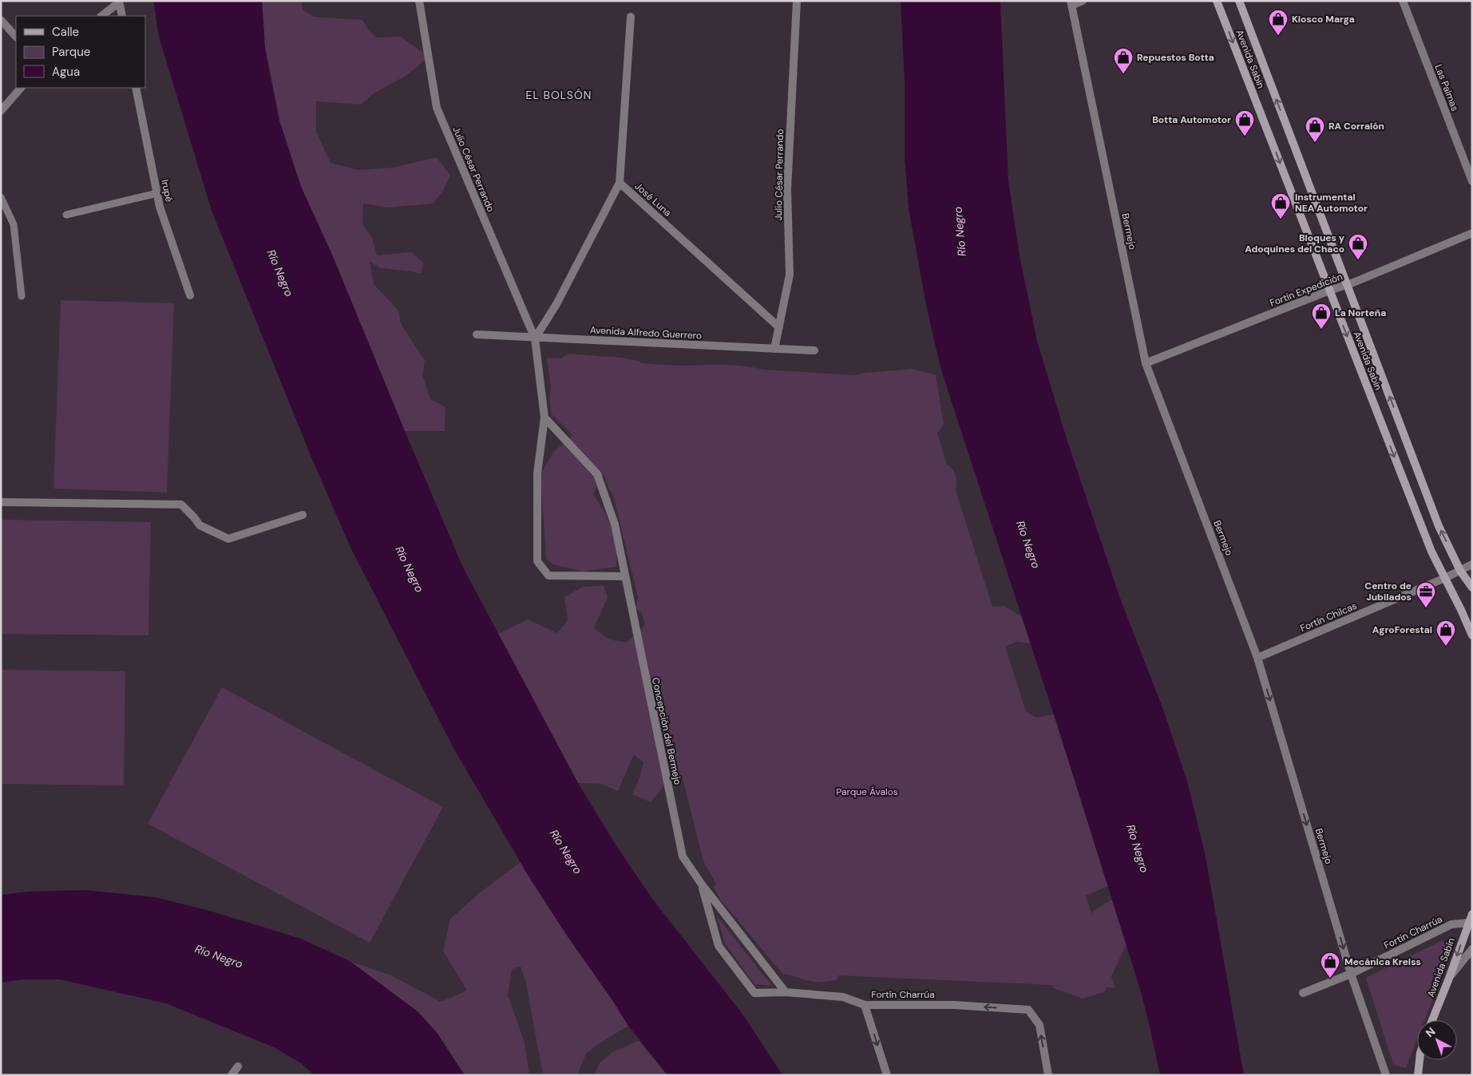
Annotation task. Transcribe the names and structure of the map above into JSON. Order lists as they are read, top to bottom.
{
  "streets": {
    "main road": ["Avenida Sabín"],
    "street": [
      "Las Palmas",
      "Julio César Perrando",
      "Irupé",
      "José Luna",
      "Bermejo",
      "Fortín Expedición",
      "Avenida Alfredo Guerrero",
      "Fortín Chilcas",
      "Concepción del Bermejo",
      "Fortín Charrúa"
    ]
  },
  "crossings": [
    ["Avenida Sabín", "Fortín Expedición"],
    ["Avenida Sabín", "Fortín Chilcas"],
    ["Avenida Sabín", "Fortín Charrúa"],
    ["Julio César Perrando", "José Luna"],
    ["Julio César Perrando", "Avenida Alfredo Guerrero"],
    ["Bermejo", "Fortín Expedición"],
    ["Bermejo", "Fortín Chilcas"],
    ["Bermejo", "Fortín Charrúa"],
    ["Concepción del Bermejo", "Fortín Charrúa"]
  ],
  "one_way": ["Fortín Charrúa"],
  "districts": ["EL BOLSÓN"],
  "water": ["Río Negro"],
  "parks": ["Parque Ávalos"],
  "places": {
    "shop": [
      "Kiosco Marga",
      "Repuestos Botta",
      "Botta Automotor",
      "RA Corralón",
      "Instrumental NEA Automotor",
      "Bloques y Adoquines del Chaco",
      "La Norteña",
      "AgroForestal",
      "Mecánica Kreiss"
    ],
    "office": ["Centro de Jubilados"]
  },
  "legend": ["Calle", "Parque", "Agua"],
  "north": "top left"
}
